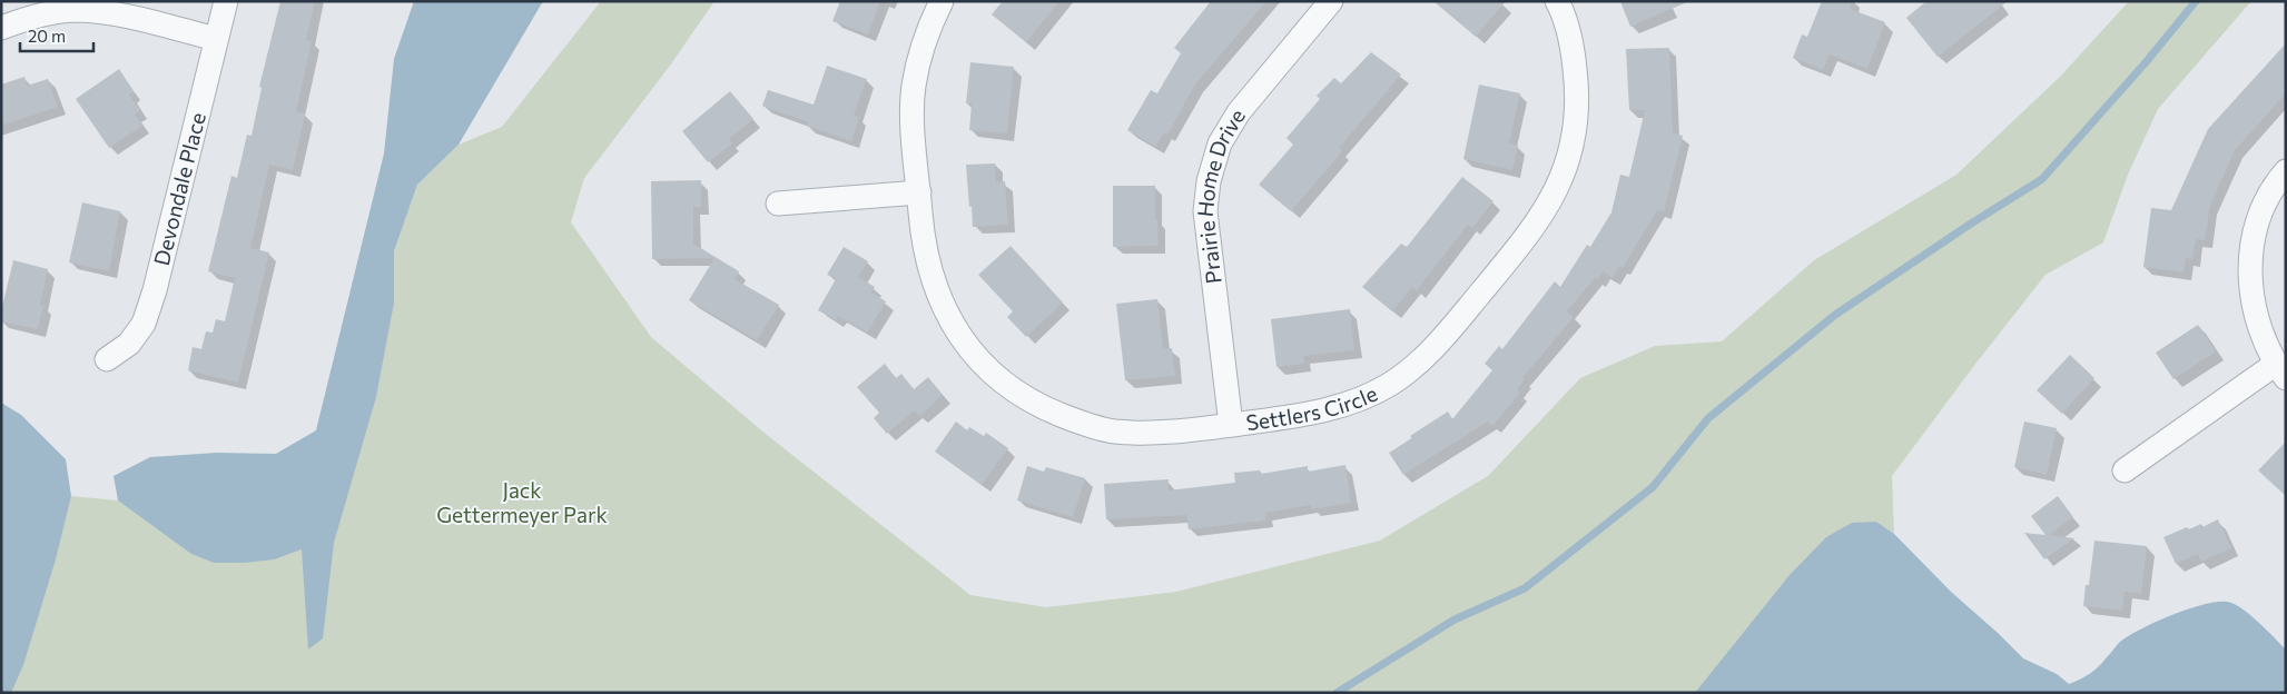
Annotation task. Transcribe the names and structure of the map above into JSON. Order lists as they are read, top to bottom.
{
  "streets": {
    "street": ["Devondale Place", "Prairie Home Drive", "Settlers Circle"]
  },
  "crossings": [
    ["Prairie Home Drive", "Settlers Circle"]
  ],
  "parks": ["Jack Gettermeyer Park"],
  "scale_bar": "20 m"
}
